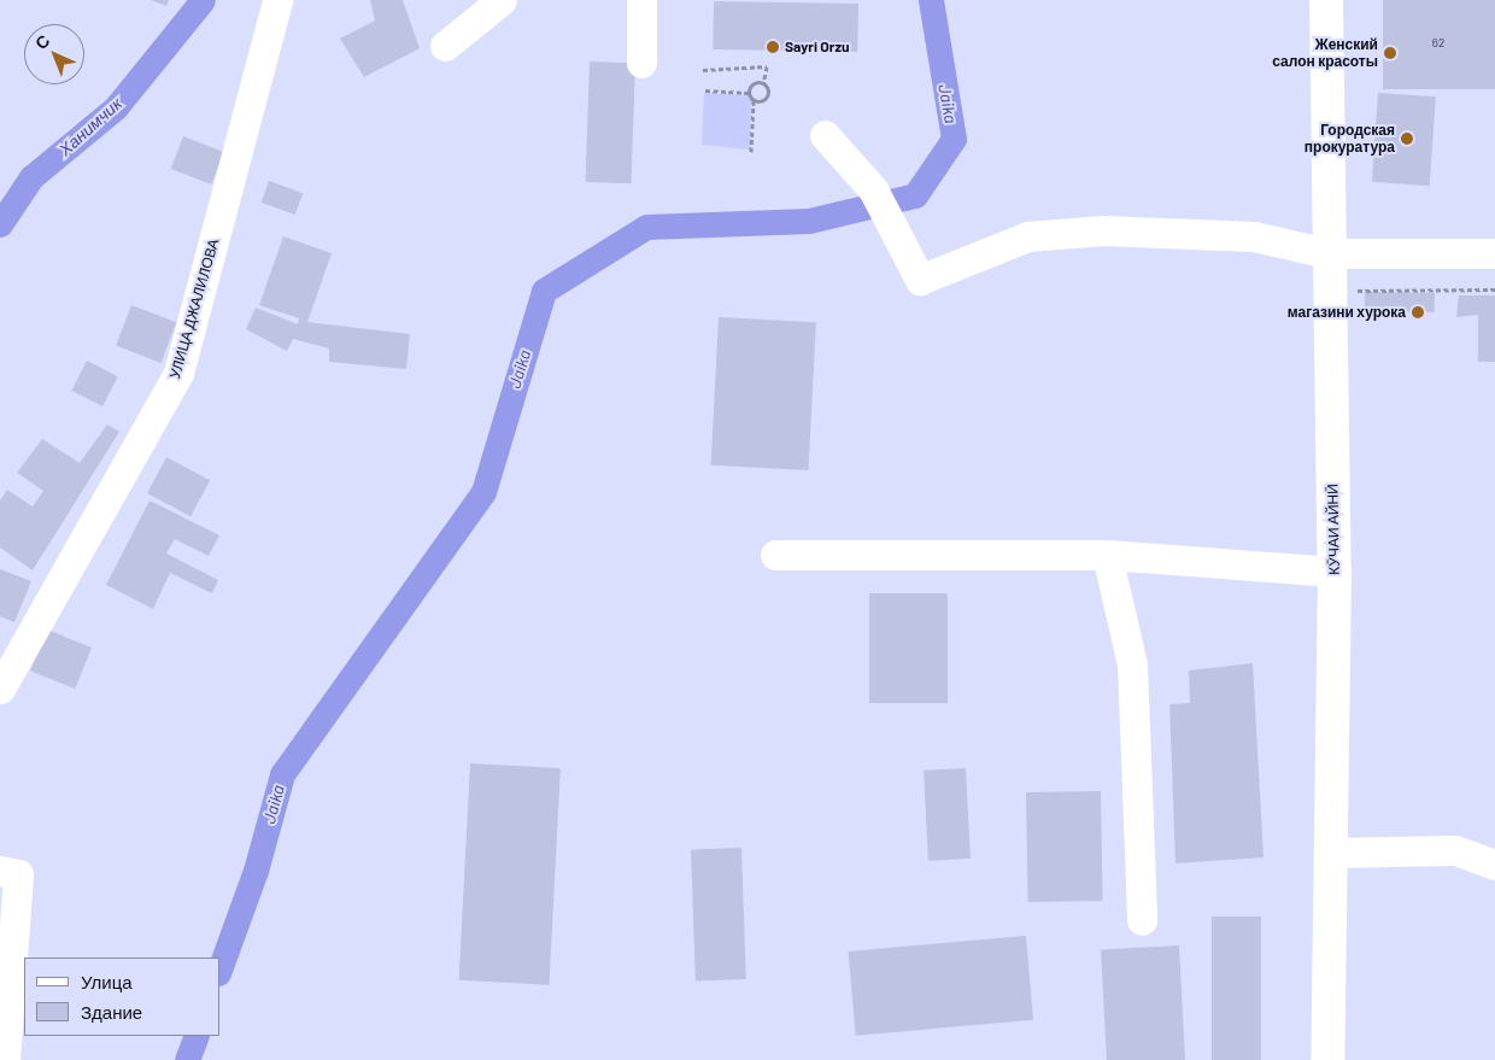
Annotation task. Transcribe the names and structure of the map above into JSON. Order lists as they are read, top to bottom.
{
  "streets": {
    "main road": ["КӮЧАИ АЙНӢ"],
    "street": ["УЛИЦА ДЖАЛИЛОВА"]
  },
  "water": ["Jaika", "Ханимчик"],
  "places": [
    "Sayri Orzu",
    "Женский салон красоты",
    "Городская прокуратура",
    "магазини хурока"
  ],
  "house_numbers": ["62"],
  "legend": ["Улица", "Здание"],
  "north": "top left"
}
